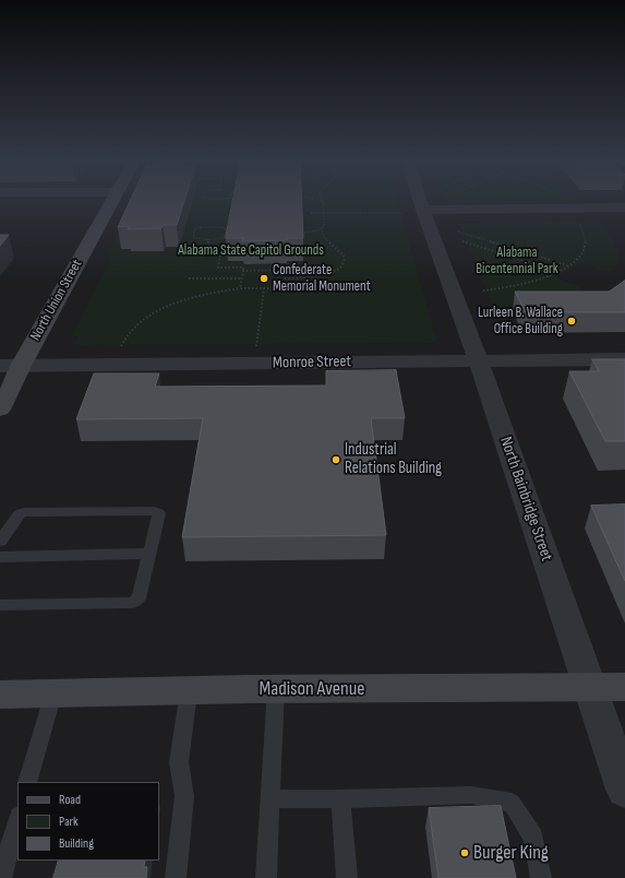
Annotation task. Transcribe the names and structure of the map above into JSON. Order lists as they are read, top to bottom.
{
  "streets": {
    "main road": ["North Union Street", "Madison Avenue"],
    "street": ["Monroe Street", "North Bainbridge Street"]
  },
  "crossings": [
    ["North Union Street", "Monroe Street"],
    ["Monroe Street", "North Bainbridge Street"],
    ["North Bainbridge Street", "Madison Avenue"]
  ],
  "parks": ["Alabama State Capitol Grounds", "Alabama Bicentennial Park"],
  "places": [
    "Confederate Memorial Monument",
    "Lurleen B. Wallace Office Building",
    "Industrial Relations Building",
    "Burger King"
  ],
  "legend": ["Road", "Park", "Building"]
}
